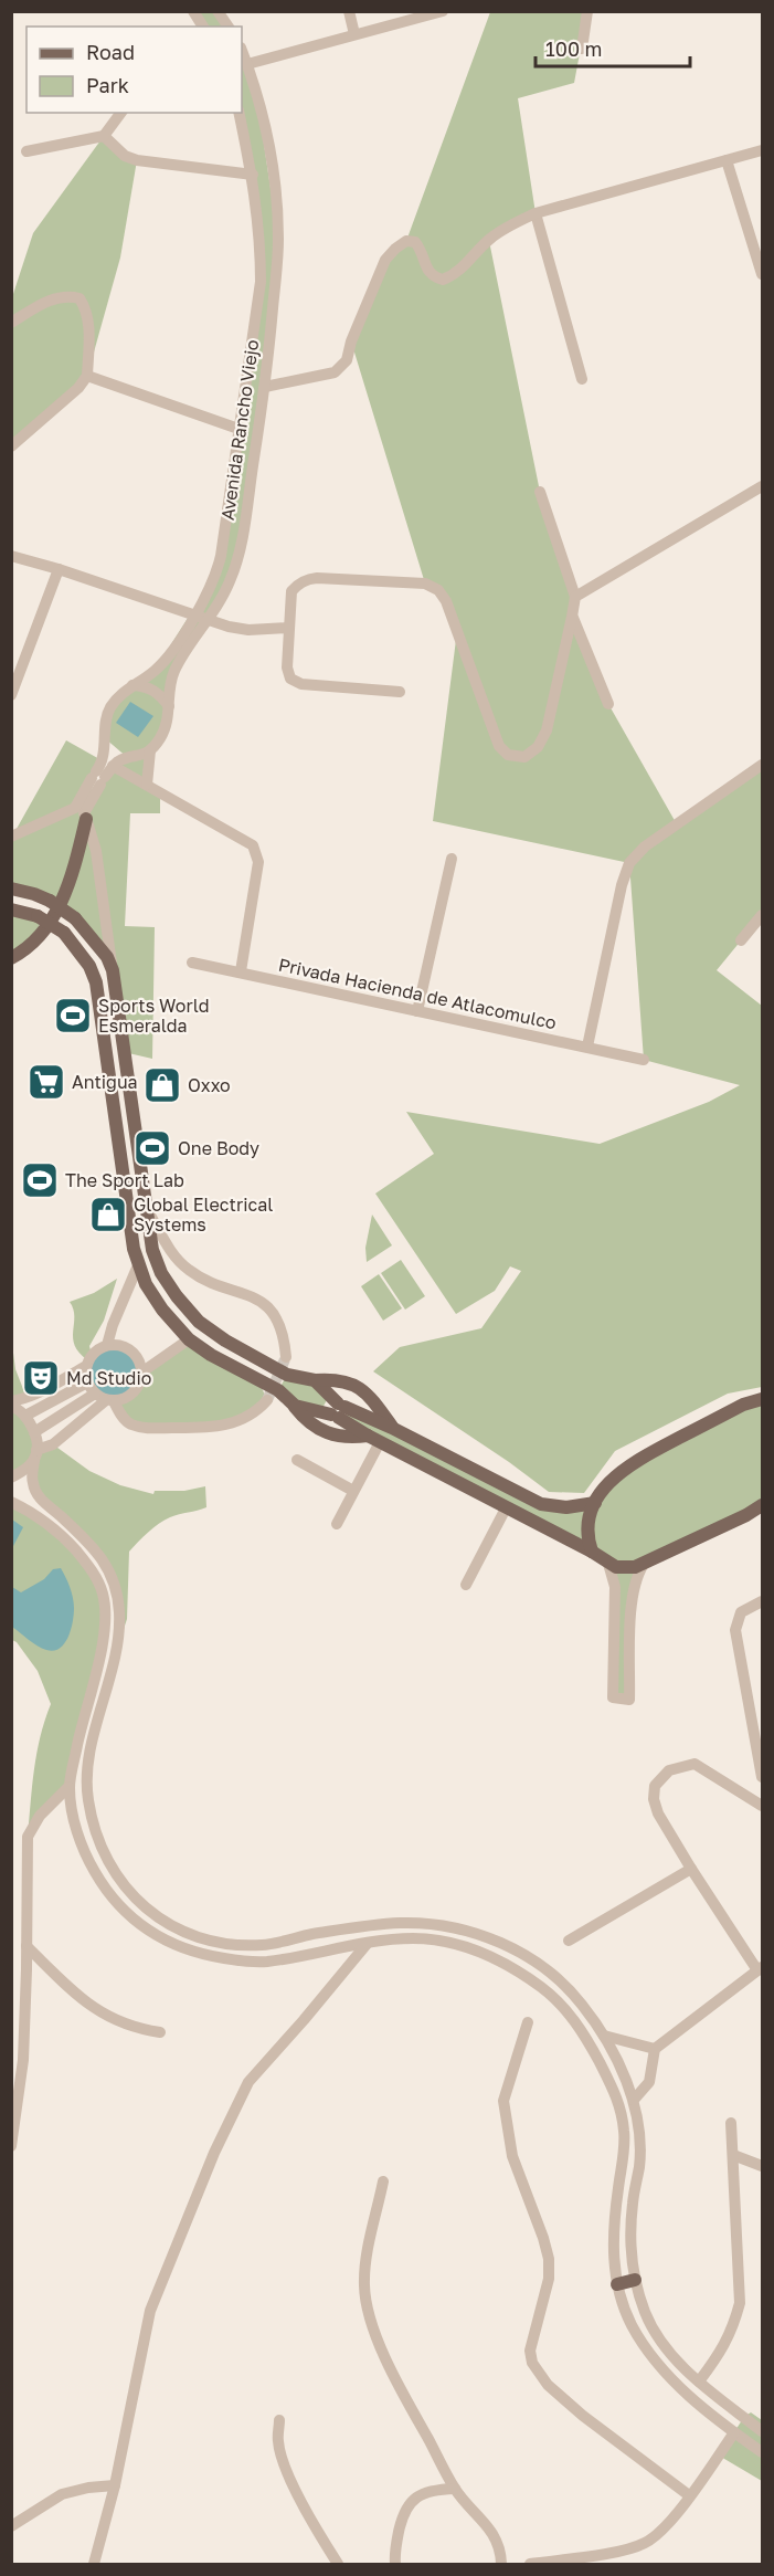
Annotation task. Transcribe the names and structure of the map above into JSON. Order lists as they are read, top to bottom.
{
  "streets": {
    "street": ["Avenida Rancho Viejo", "Privada Hacienda de Atlacomulco"]
  },
  "places": {
    "sports": ["Sports World Esmeralda", "One Body", "The Sport Lab"],
    "supermarket": ["Antigua"],
    "shop": ["Oxxo", "Global Electrical Systems"],
    "theatre": ["Md Studio"]
  },
  "legend": ["Road", "Park"],
  "scale_bar": "100 m"
}
